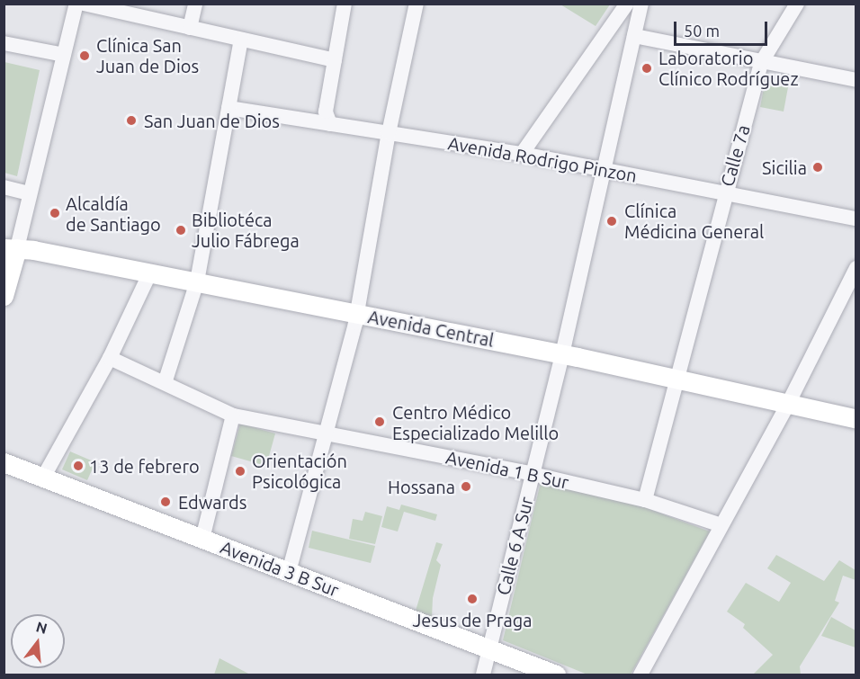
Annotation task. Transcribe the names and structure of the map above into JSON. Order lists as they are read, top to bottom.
{
  "streets": {
    "main road": ["Avenida Central", "Avenida 3 B Sur"],
    "street": [
      "Calle 7a",
      "Avenida Rodrigo Pinzon",
      "Avenida 1 B Sur",
      "Calle 6 A Sur"
    ]
  },
  "crossings": [
    ["Calle 7a", "Avenida Rodrigo Pinzon"],
    ["Calle 7a", "Avenida Central"],
    ["Calle 7a", "Avenida 1 B Sur"],
    ["Avenida Rodrigo Pinzon", "Calle 6 A Sur"],
    ["Avenida Central", "Calle 6 A Sur"],
    ["Avenida 1 B Sur", "Calle 6 A Sur"],
    ["Calle 6 A Sur", "Avenida 3 B Sur"]
  ],
  "places": [
    "Clínica San Juan de Dios",
    "Laboratorio Clínico Rodríguez",
    "San Juan de Dios",
    "Sicilia",
    "Alcaldía de Santiago",
    "Clínica Médicina General",
    "Bibliotéca Julio Fábrega",
    "Centro Médico Especializado Melillo",
    "13 de febrero",
    "Orientación Psicológica",
    "Hossana",
    "Edwards",
    "Jesus de Praga"
  ],
  "scale_bar": "50 m",
  "north": "top"
}
